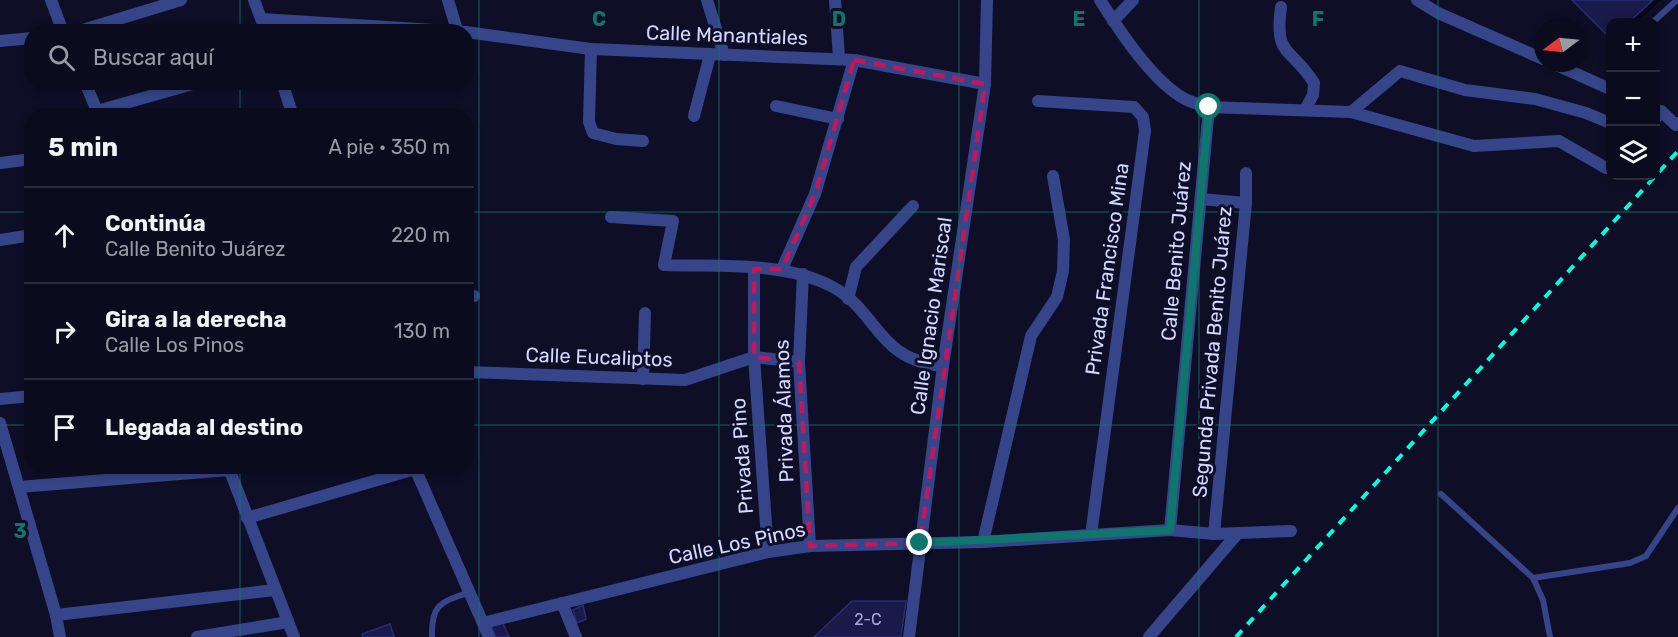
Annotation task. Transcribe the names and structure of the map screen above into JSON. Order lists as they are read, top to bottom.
{
  "streets": {
    "street": [
      "Calle Manantiales",
      "Calle Benito Juárez",
      "Privada Francisco Mina",
      "Calle Ignacio Mariscal",
      "Segunda Privada Benito Juárez",
      "Calle Eucaliptos",
      "Privada Álamos",
      "Privada Pino",
      "Calle Los Pinos"
    ]
  },
  "crossings": [
    ["Calle Manantiales", "Calle Ignacio Mariscal"],
    ["Calle Benito Juárez", "Calle Los Pinos"],
    ["Privada Francisco Mina", "Calle Los Pinos"],
    ["Calle Ignacio Mariscal", "Calle Los Pinos"],
    ["Segunda Privada Benito Juárez", "Calle Los Pinos"],
    ["Calle Eucaliptos", "Privada Álamos"],
    ["Calle Eucaliptos", "Privada Pino"],
    ["Privada Álamos", "Calle Los Pinos"],
    ["Privada Pino", "Calle Los Pinos"]
  ],
  "house_numbers": ["2-C"],
  "north": "left",
  "page": {
    "map_buttons": ["+", "−"],
    "search": "Buscar aquí",
    "heading": ["5 min", "A pie · 350 m"],
    "list": [
      ["Continúa", "Calle Benito Juárez", "220 m"],
      ["Gira a la derecha", "Calle Los Pinos", "130 m"],
      "Llegada al destino"
    ]
  },
  "grid": {
    "columns": [
      "C",
      "D",
      "E",
      "F"
    ],
    "rows": ["3"]
  }
}
